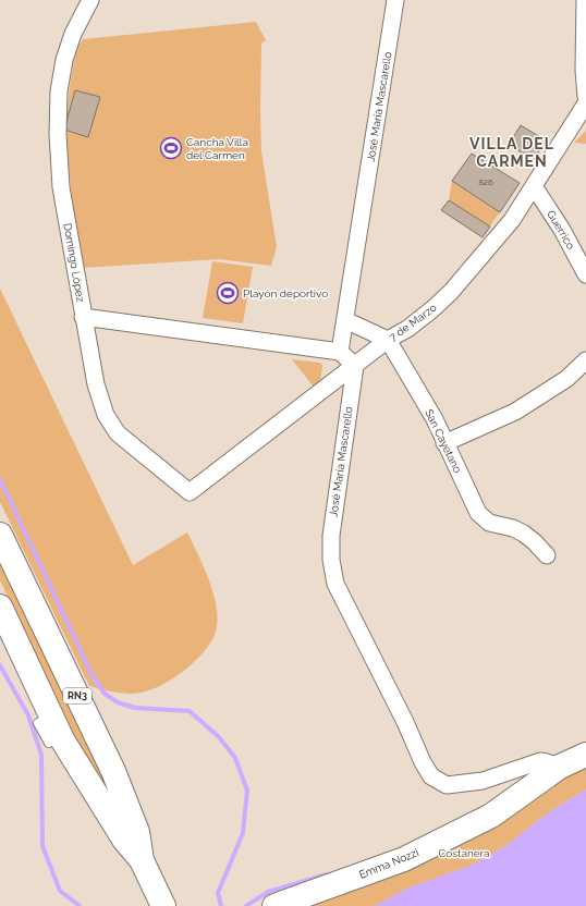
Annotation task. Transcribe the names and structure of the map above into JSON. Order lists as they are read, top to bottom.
{
  "streets": {
    "main road": ["RN3", "Emma Nozzi"],
    "street": [
      "José María Mascarello",
      "Guerrico",
      "Domingo López",
      "7 de Marzo",
      "San Cayetano"
    ]
  },
  "crossings": [
    ["José María Mascarello", "7 de Marzo"],
    ["José María Mascarello", "Emma Nozzi"],
    ["Guerrico", "7 de Marzo"],
    ["Domingo López", "7 de Marzo"],
    ["7 de Marzo", "San Cayetano"]
  ],
  "districts": ["VILLA DEL CARMEN"],
  "parks": ["Costanera"],
  "places": {
    "sports": ["Cancha Villa del Carmen", "Playón deportivo"]
  },
  "house_numbers": ["826"]
}
